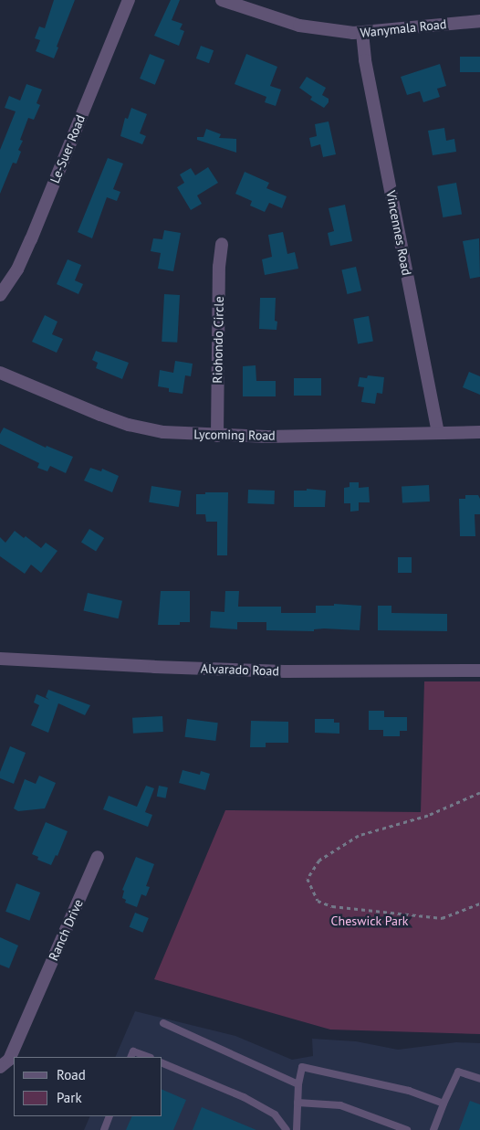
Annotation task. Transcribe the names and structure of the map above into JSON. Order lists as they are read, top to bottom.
{
  "streets": {
    "street": [
      "Wanymala Road",
      "Le-Suer Road",
      "Vincennes Road",
      "Riohondo Circle",
      "Lycoming Road",
      "Alvarado Road",
      "Ranch Drive"
    ]
  },
  "crossings": [
    ["Wanymala Road", "Vincennes Road"],
    ["Vincennes Road", "Lycoming Road"],
    ["Riohondo Circle", "Lycoming Road"]
  ],
  "parks": ["Cheswick Park"],
  "legend": ["Road", "Park"]
}
